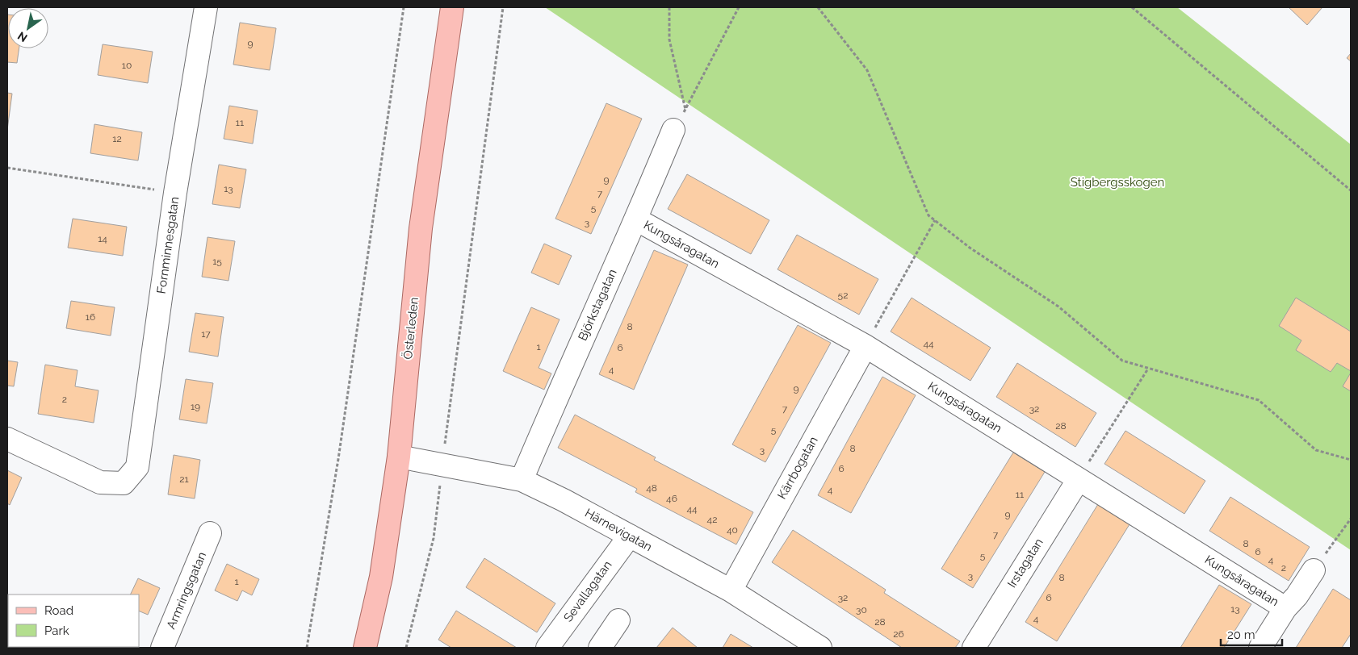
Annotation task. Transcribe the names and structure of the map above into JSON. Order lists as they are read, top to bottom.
{
  "streets": {
    "main road": ["Österleden"],
    "street": [
      "Kungsåragatan",
      "Fornminnesgatan",
      "Björkstagatan",
      "Kärrbogatan",
      "Härnevigatan",
      "Irstagatan",
      "Armringsgatan",
      "Sevallagatan"
    ]
  },
  "crossings": [
    ["Kungsåragatan", "Björkstagatan"],
    ["Kungsåragatan", "Kärrbogatan"],
    ["Kungsåragatan", "Irstagatan"],
    ["Björkstagatan", "Härnevigatan"],
    ["Österleden", "Härnevigatan"],
    ["Kärrbogatan", "Härnevigatan"],
    ["Härnevigatan", "Sevallagatan"]
  ],
  "parks": ["Stigbergsskogen"],
  "house_numbers": [
    "9",
    "10",
    "11",
    "12",
    "9",
    "13",
    "7",
    "5",
    "3",
    "14",
    "15",
    "52",
    "16",
    "8",
    "17",
    "44",
    "1",
    "6",
    "4",
    "9",
    "2",
    "19",
    "7",
    "32",
    "28",
    "5",
    "8",
    "3",
    "6",
    "21",
    "48",
    "4",
    "11",
    "46",
    "44",
    "9",
    "42",
    "40",
    "7",
    "8",
    "6",
    "5",
    "4",
    "2",
    "3",
    "8",
    "1",
    "32",
    "6",
    "13",
    "30",
    "4",
    "28",
    "26"
  ],
  "legend": ["Road", "Park"],
  "scale_bar": "20 m",
  "north": "bottom left"
}
